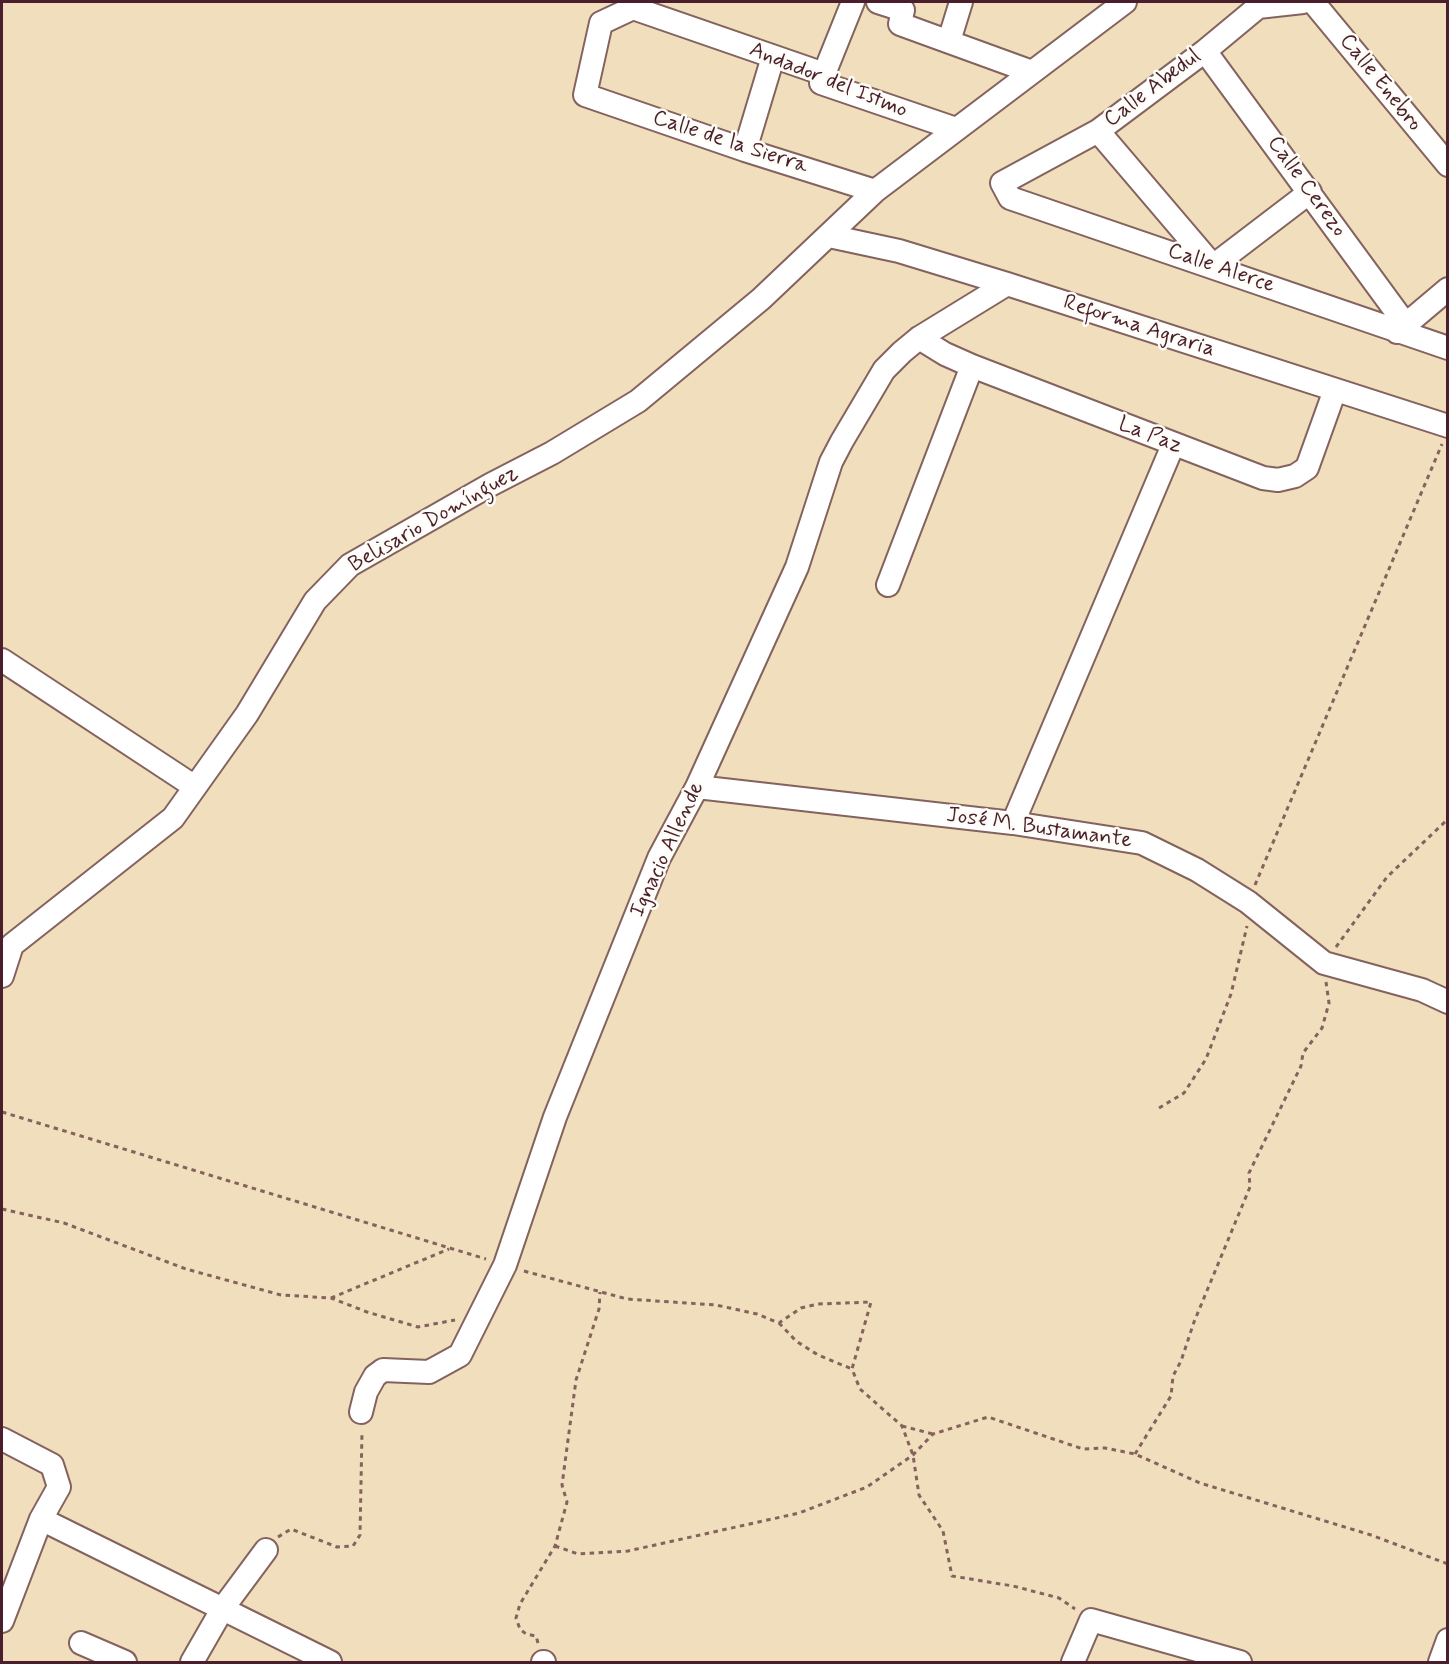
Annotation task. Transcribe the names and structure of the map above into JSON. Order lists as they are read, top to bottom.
{
  "streets": {
    "street": [
      "Andador del Istmo",
      "Calle Enebro",
      "Calle Abedul",
      "Calle de la Sierra",
      "Calle Cerezo",
      "Calle Alerce",
      "Reforma Agraria",
      "La Paz",
      "Belisario Domínguez",
      "José M. Bustamante",
      "Ignacio Allende"
    ]
  },
  "crossings": [
    ["Andador del Istmo", "Calle de la Sierra"],
    ["Andador del Istmo", "Belisario Domínguez"],
    ["Calle Abedul", "Calle Cerezo"],
    ["Calle Abedul", "Calle Alerce"],
    ["Calle de la Sierra", "Belisario Domínguez"],
    ["Calle Cerezo", "Calle Alerce"],
    ["Reforma Agraria", "La Paz"],
    ["Reforma Agraria", "Belisario Domínguez"],
    ["Reforma Agraria", "Ignacio Allende"],
    ["La Paz", "Ignacio Allende"],
    ["José M. Bustamante", "Ignacio Allende"]
  ]
}
